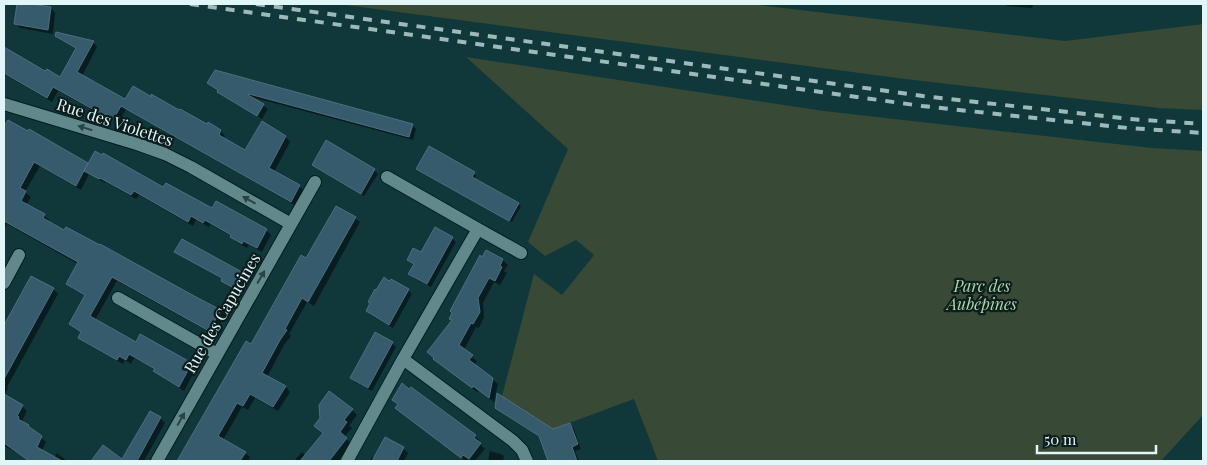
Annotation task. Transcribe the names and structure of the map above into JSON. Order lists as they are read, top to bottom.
{
  "streets": {
    "street": ["Rue des Violettes", "Rue des Capucines"]
  },
  "crossings": [
    ["Rue des Violettes", "Rue des Capucines"]
  ],
  "one_way": ["Rue des Violettes", "Rue des Capucines"],
  "parks": ["Parc des Aubépines"],
  "scale_bar": "50 m"
}
